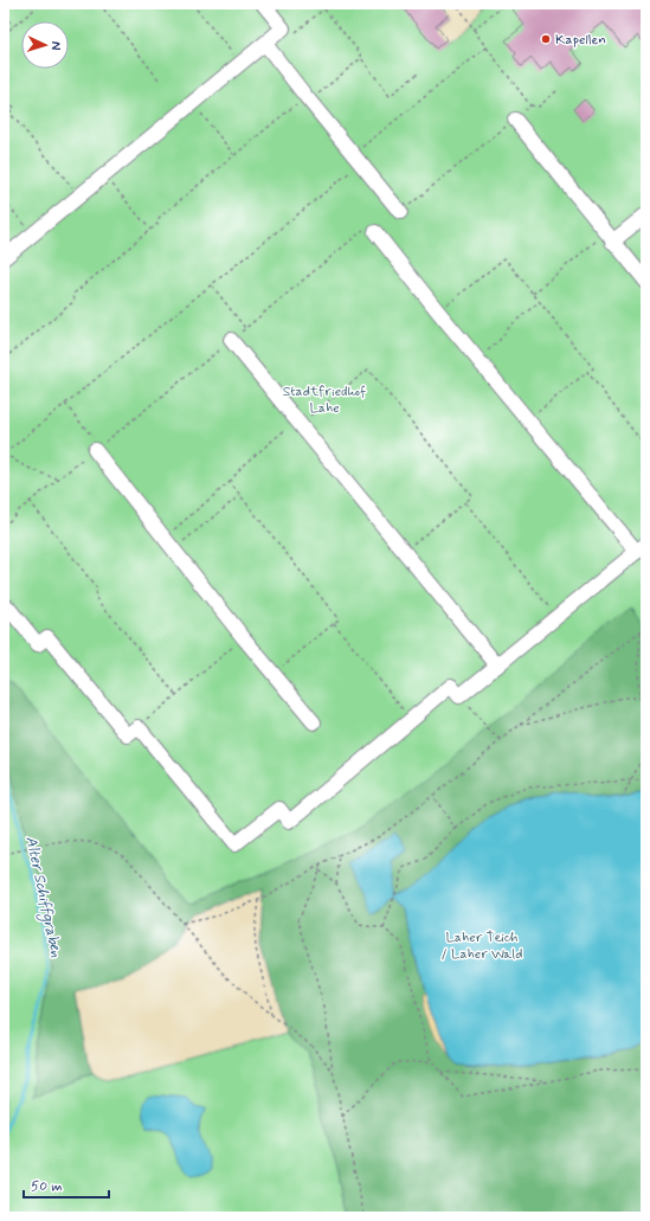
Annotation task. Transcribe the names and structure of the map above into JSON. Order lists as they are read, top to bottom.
{
  "water": ["Alter Schiffgraben"],
  "parks": ["Stadtfriedhof Lahe", "Laher Teich / Laher Wald"],
  "places": ["Kapellen"],
  "scale_bar": "50 m",
  "north": "right"
}
